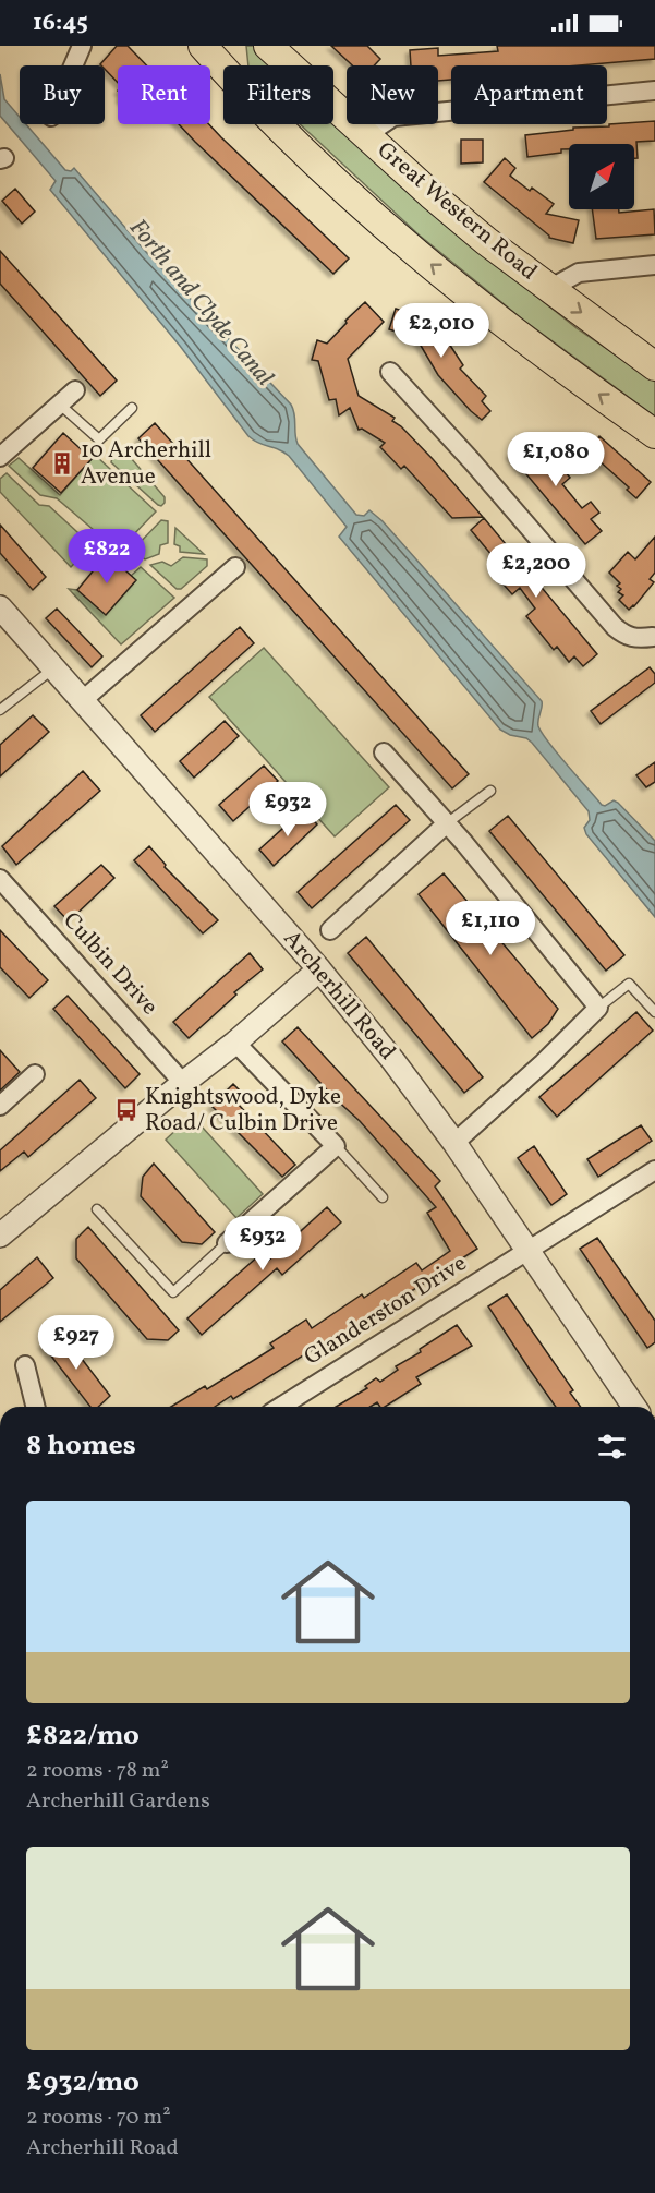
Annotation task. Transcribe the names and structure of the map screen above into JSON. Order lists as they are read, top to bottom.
{
  "streets": {
    "main road": ["Great Western Road"],
    "street": ["Culbin Drive", "Archerhill Road", "Glanderston Drive"]
  },
  "crossings": [
    ["Archerhill Road", "Glanderston Drive"]
  ],
  "water": ["Forth and Clyde Canal"],
  "places": {
    "building": ["10 Archerhill Avenue"],
    "bus stop": ["Knightswood, Dyke Road/ Culbin Drive"]
  },
  "north": "top right",
  "page": {
    "status": "16:45",
    "chip": [
      "Buy",
      "Rent",
      "Filters",
      "New",
      "Apartment"
    ],
    "price": [
      "£2,010",
      "£1,080",
      "£822",
      "£2,200",
      "£932",
      "£1,110",
      "£932",
      "£927"
    ],
    "heading": "8 homes",
    "list": [
      {
        "name": "£822/mo",
        "note": "2 rooms · 78 m² · Archerhill Gardens"
      },
      {
        "name": "£932/mo",
        "note": "2 rooms · 70 m² · Archerhill Road"
      }
    ]
  }
}
